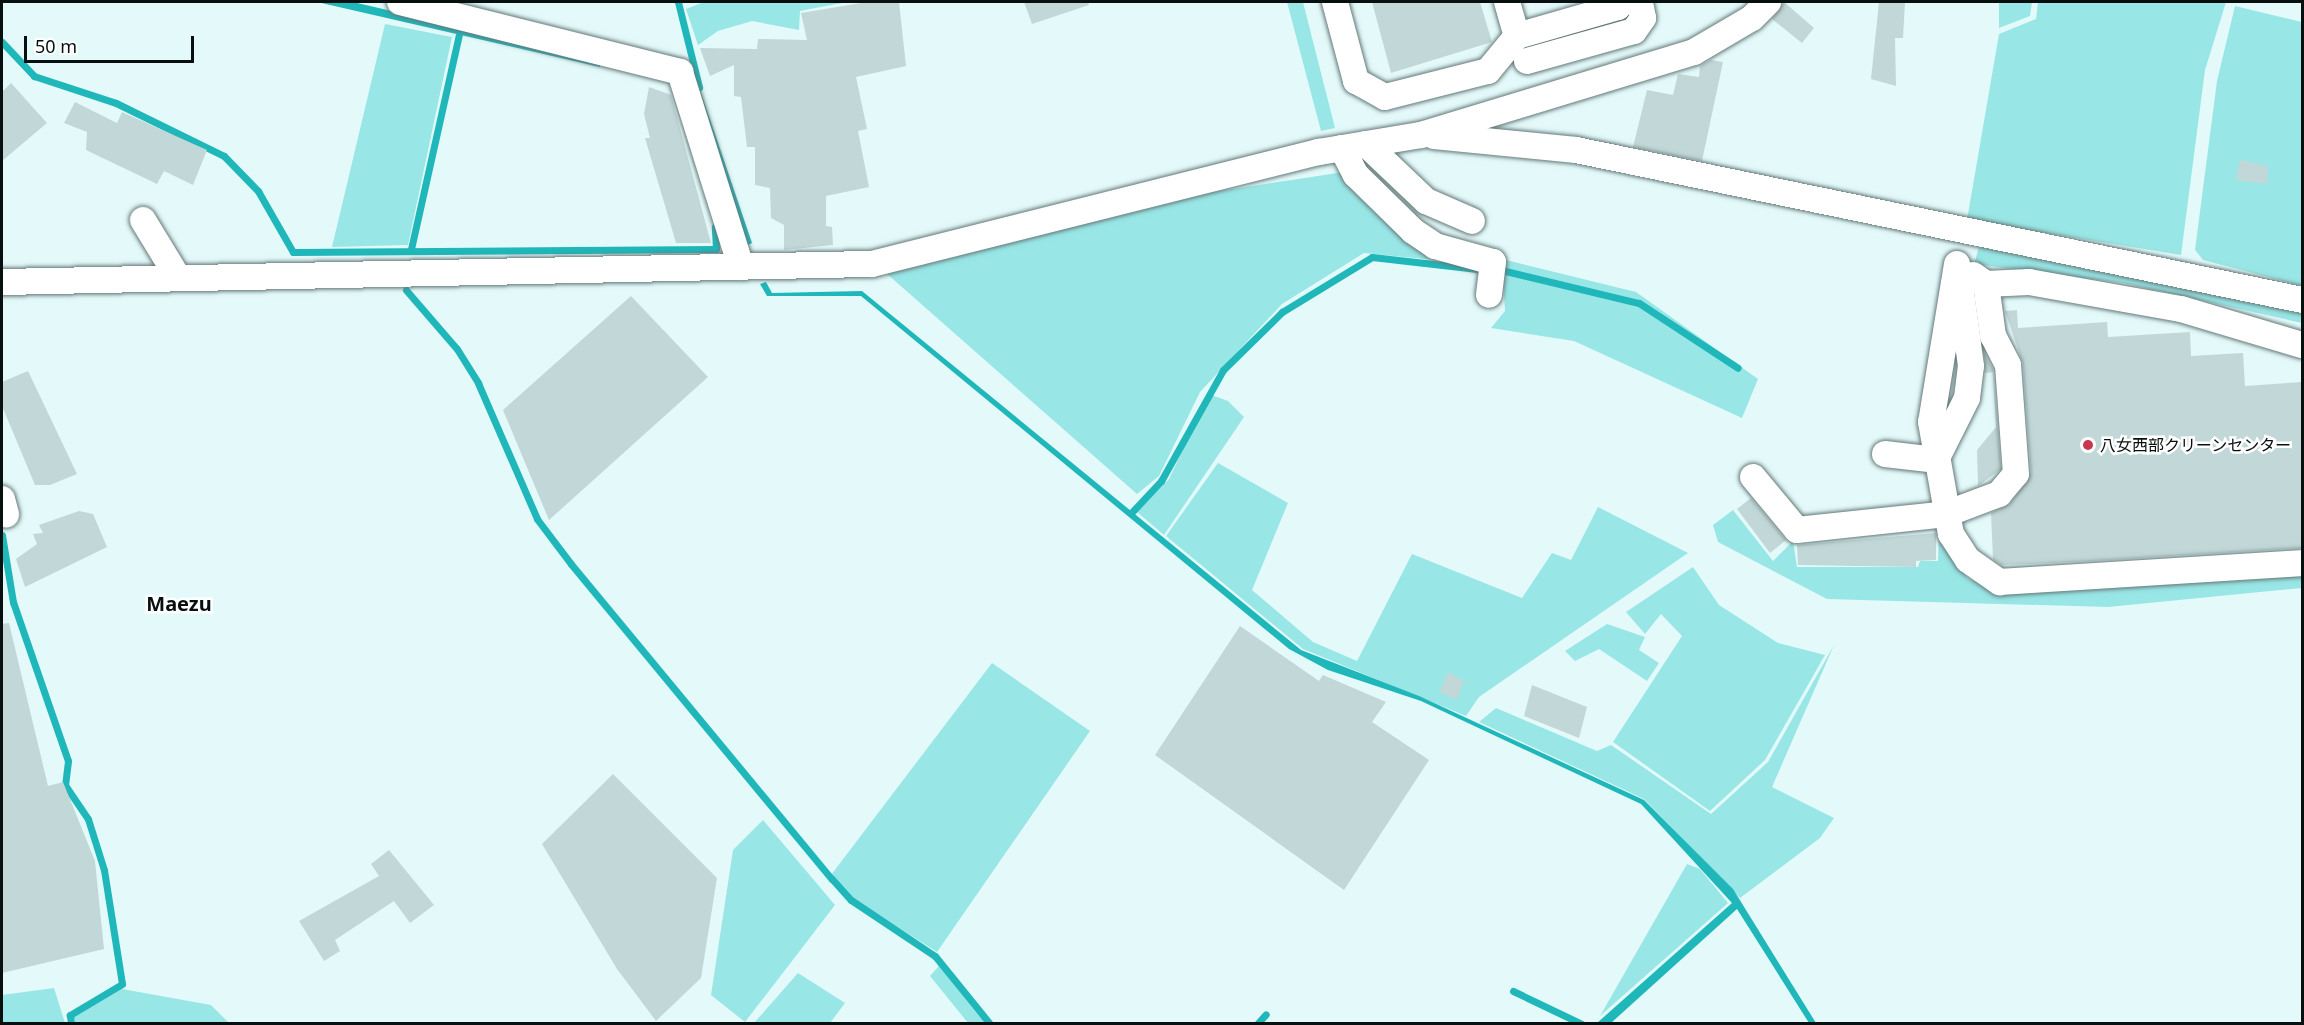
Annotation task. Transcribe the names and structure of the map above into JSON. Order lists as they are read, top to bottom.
{
  "districts": ["Maezu"],
  "places": ["八女西部クリーンセンター"],
  "scale_bar": "50 m"
}
